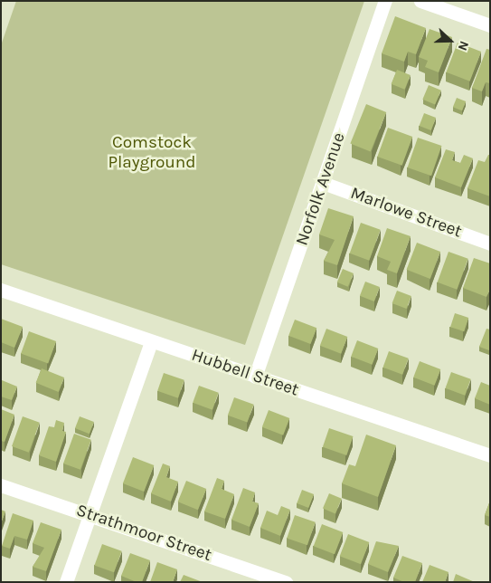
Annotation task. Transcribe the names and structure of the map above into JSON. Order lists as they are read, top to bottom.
{
  "streets": {
    "street": [
      "Norfolk Avenue",
      "Marlowe Street",
      "Hubbell Street",
      "Strathmoor Street"
    ]
  },
  "crossings": [
    ["Norfolk Avenue", "Marlowe Street"],
    ["Norfolk Avenue", "Hubbell Street"]
  ],
  "parks": ["Comstock Playground"],
  "north": "right"
}
